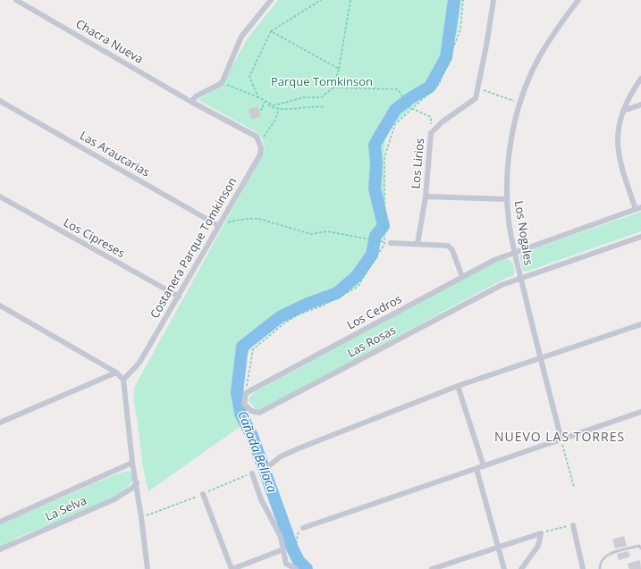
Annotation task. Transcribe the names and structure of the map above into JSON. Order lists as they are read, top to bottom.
{
  "streets": {
    "street": [
      "Chacra Nueva",
      "Las Araucarias",
      "Los Lirios",
      "Los Nogales",
      "Los Cipreses",
      "Costanera Parque Tomkinson",
      "Los Cedros",
      "Las Rosas",
      "La Selva"
    ]
  },
  "crossings": [
    ["Las Araucarias", "Costanera Parque Tomkinson"],
    ["Los Nogales", "Los Cedros"],
    ["Los Nogales", "Las Rosas"],
    ["Los Cipreses", "Costanera Parque Tomkinson"],
    ["Los Cedros", "Las Rosas"]
  ],
  "districts": ["NUEVO LAS TORRES"],
  "water": ["Cañada Bellaca"],
  "parks": ["Parque Tomkinson"]
}
